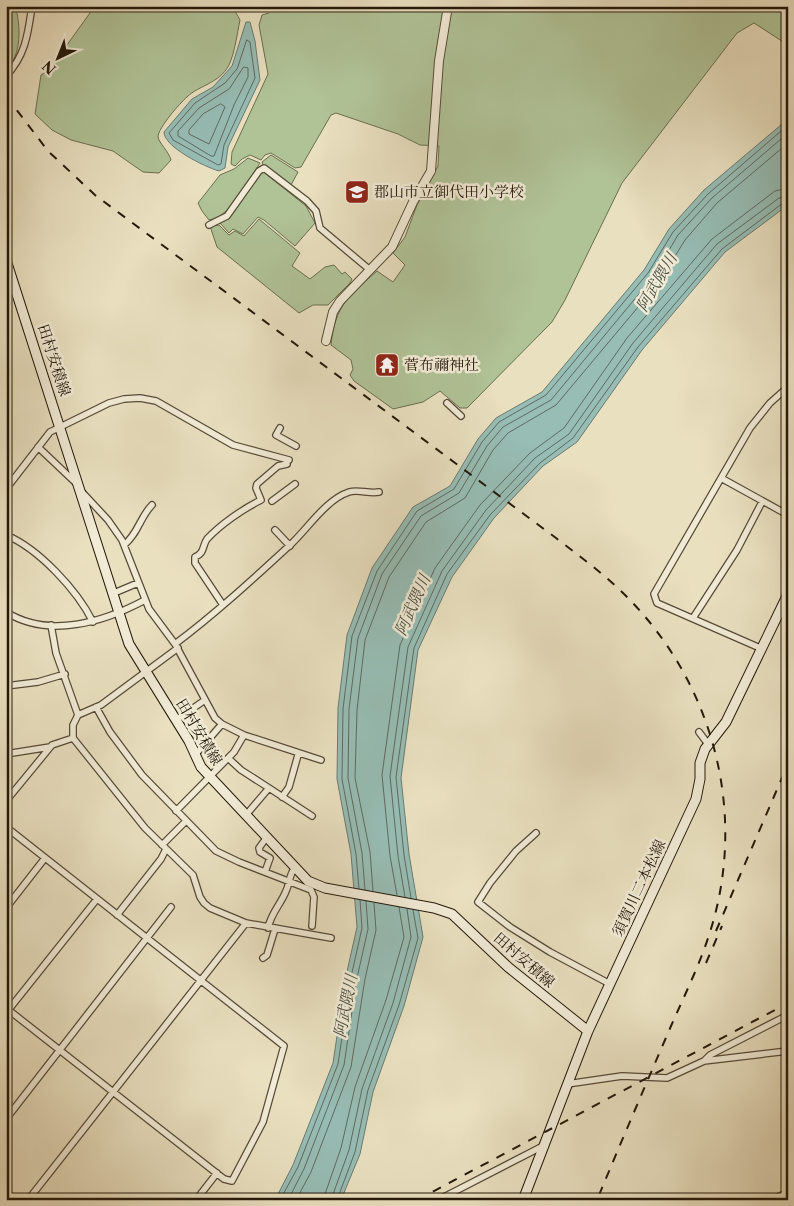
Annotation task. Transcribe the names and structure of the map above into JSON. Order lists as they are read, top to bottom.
{
  "streets": {
    "main road": ["田村安積線", "須賀川二本松線"]
  },
  "crossings": [
    ["田村安積線", "須賀川二本松線"]
  ],
  "water": ["阿武隈川"],
  "places": {
    "school or university": ["郡山市立御代田小学校"],
    "temple": ["菅布禰神社"]
  },
  "north": "bottom left"
}
